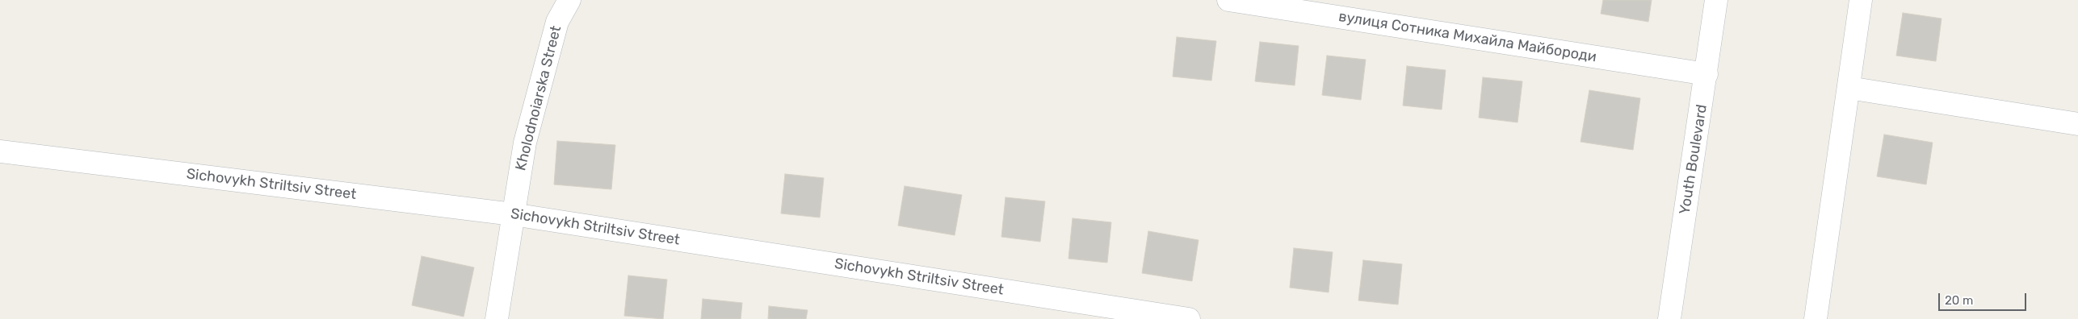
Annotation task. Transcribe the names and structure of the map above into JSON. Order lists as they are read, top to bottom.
{
  "streets": {
    "street": [
      "вулиця Сотника Михайла Майбороди",
      "Kholodnoiarska Street",
      "Youth Boulevard",
      "Sichovykh Striltsiv Street"
    ]
  },
  "crossings": [
    ["вулиця Сотника Михайла Майбороди", "Youth Boulevard"],
    ["Kholodnoiarska Street", "Sichovykh Striltsiv Street"]
  ],
  "scale_bar": "20 m"
}
